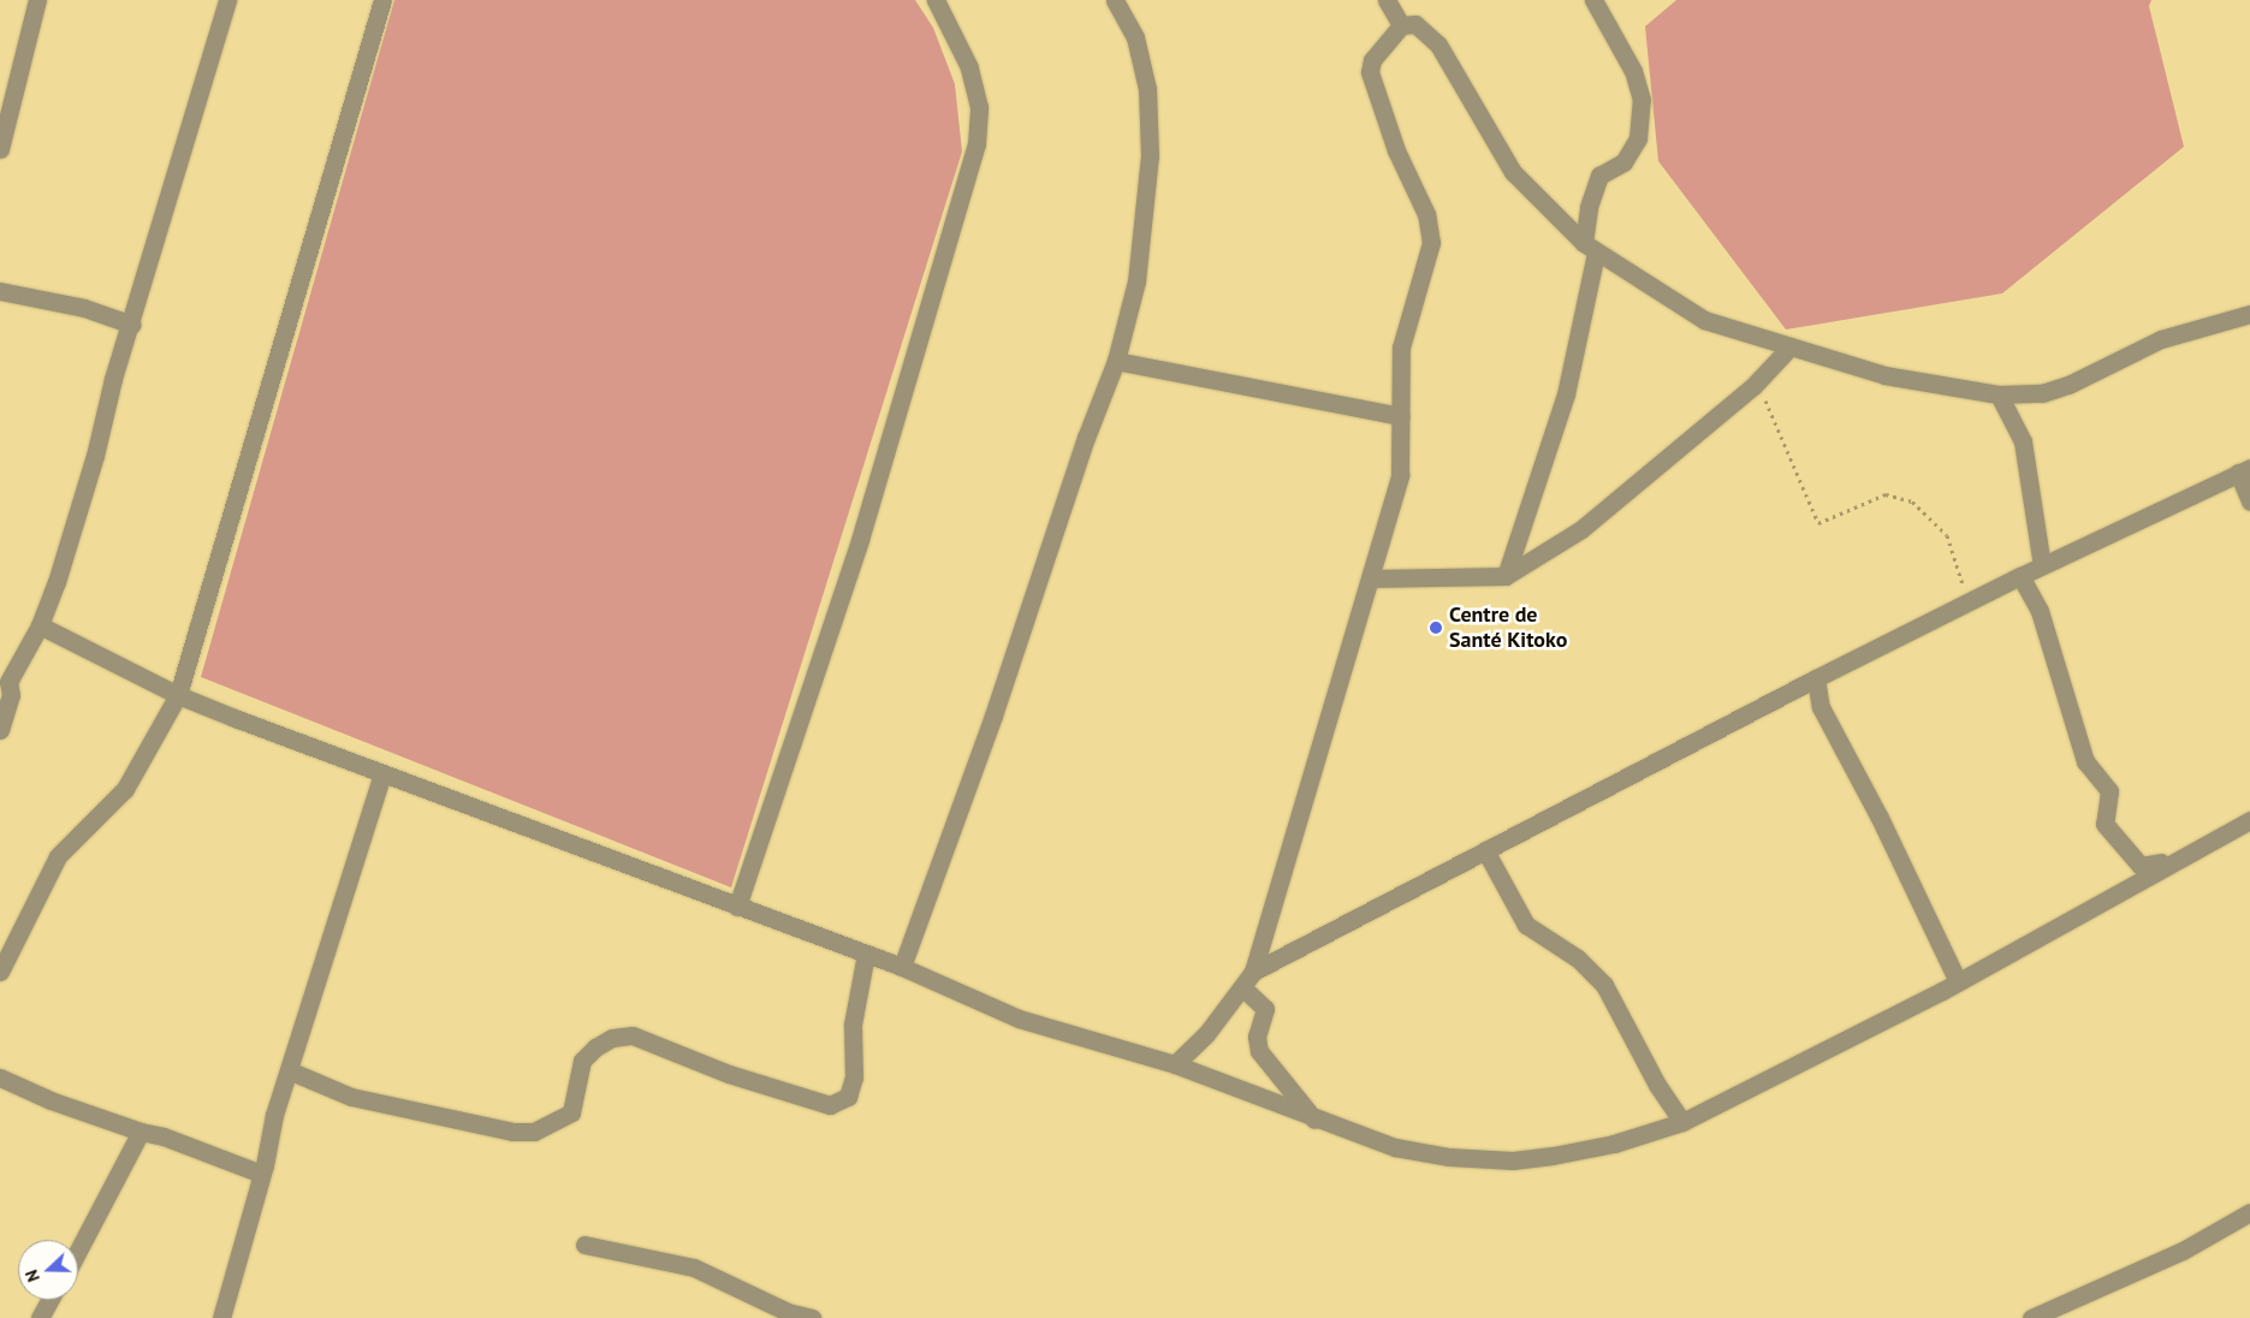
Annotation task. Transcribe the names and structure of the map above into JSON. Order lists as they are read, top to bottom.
{
  "places": ["Centre de Santé Kitoko"],
  "north": "left"
}
